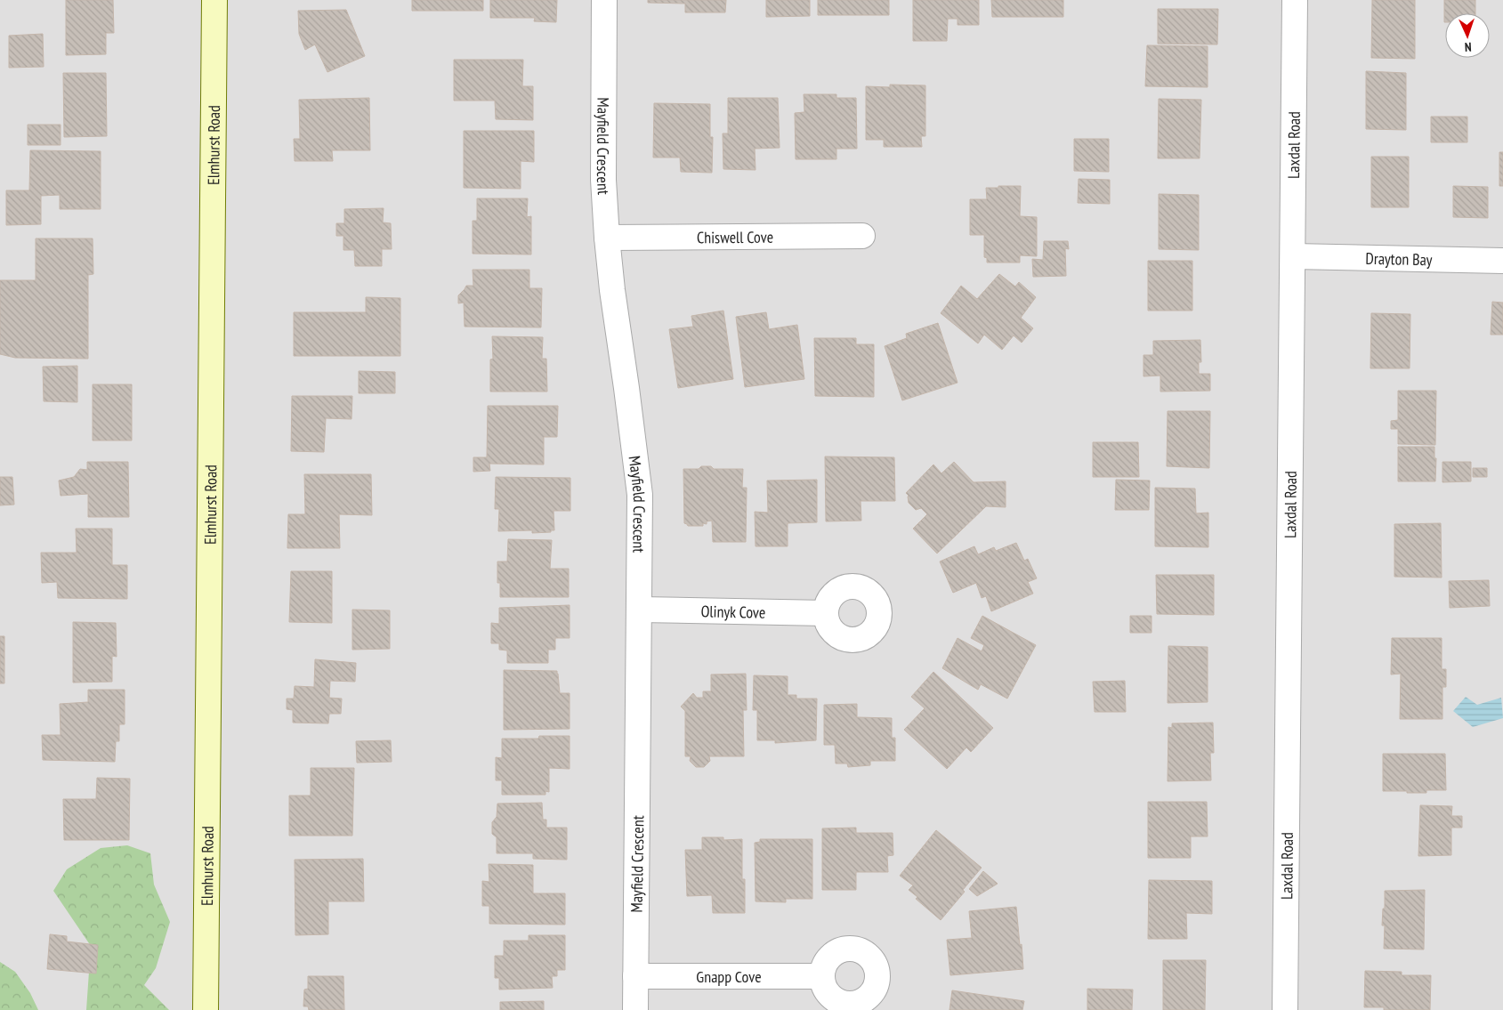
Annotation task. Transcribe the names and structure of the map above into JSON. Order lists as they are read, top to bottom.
{
  "streets": {
    "street": [
      "Elmhurst Road",
      "Laxdal Road",
      "Mayfield Crescent",
      "Chiswell Cove",
      "Drayton Bay",
      "Olinyk Cove",
      "Gnapp Cove"
    ]
  },
  "crossings": [
    ["Laxdal Road", "Drayton Bay"],
    ["Mayfield Crescent", "Chiswell Cove"],
    ["Mayfield Crescent", "Olinyk Cove"],
    ["Mayfield Crescent", "Gnapp Cove"]
  ],
  "north": "bottom"
}
